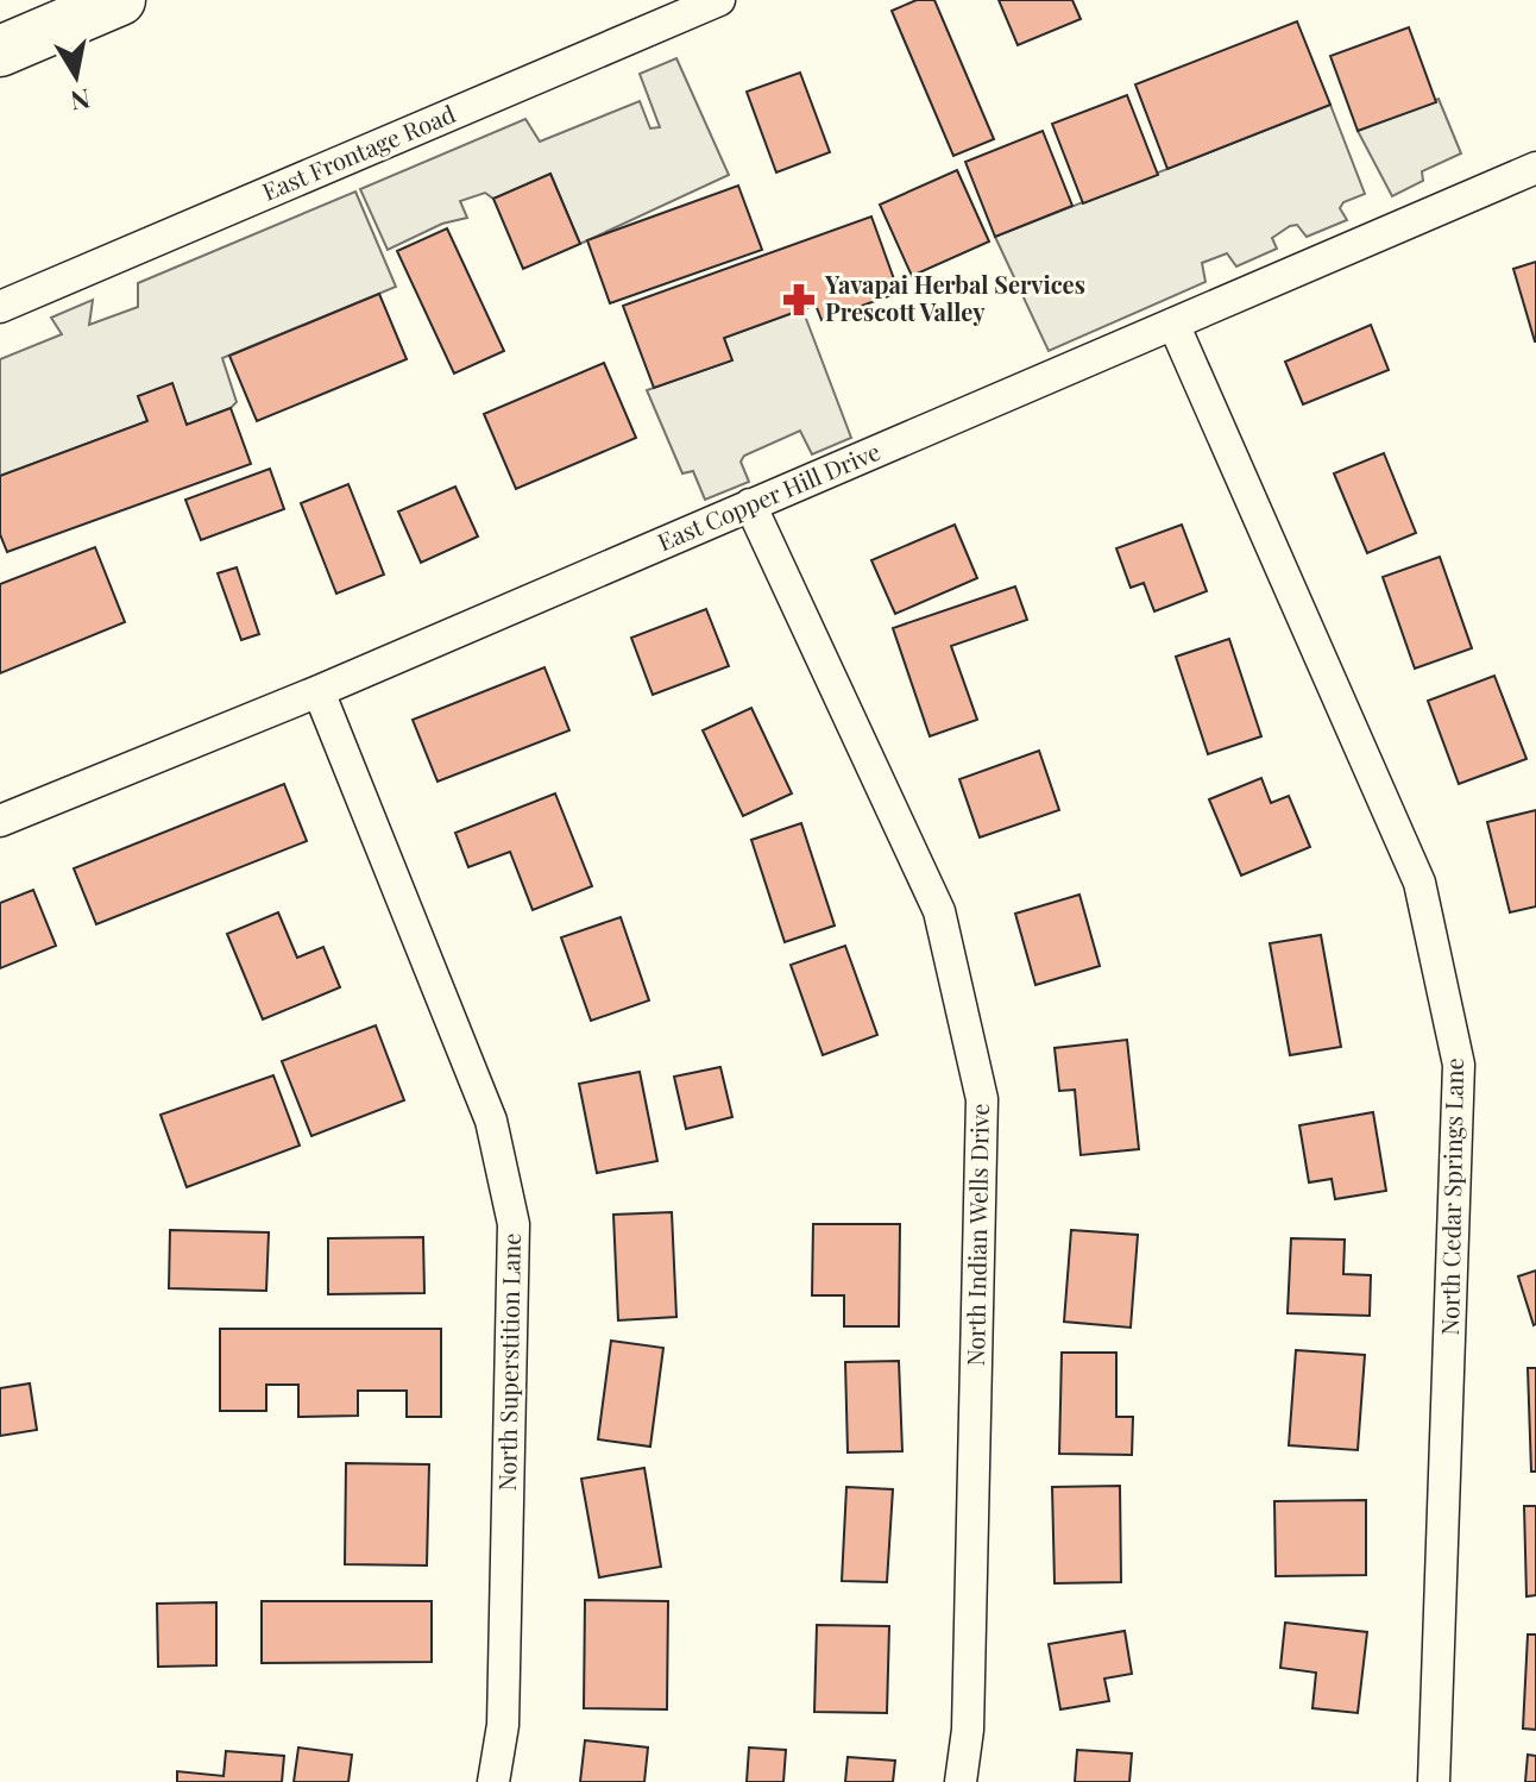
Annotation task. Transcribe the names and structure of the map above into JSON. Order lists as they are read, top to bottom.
{
  "streets": {
    "street": [
      "East Frontage Road",
      "East Copper Hill Drive",
      "North Cedar Springs Lane",
      "North Indian Wells Drive",
      "North Superstition Lane"
    ]
  },
  "crossings": [
    ["East Copper Hill Drive", "North Cedar Springs Lane"],
    ["East Copper Hill Drive", "North Indian Wells Drive"],
    ["East Copper Hill Drive", "North Superstition Lane"]
  ],
  "places": {
    "pharmacy": ["Yavapai Herbal Services Prescott Valley"]
  },
  "north": "bottom"
}
